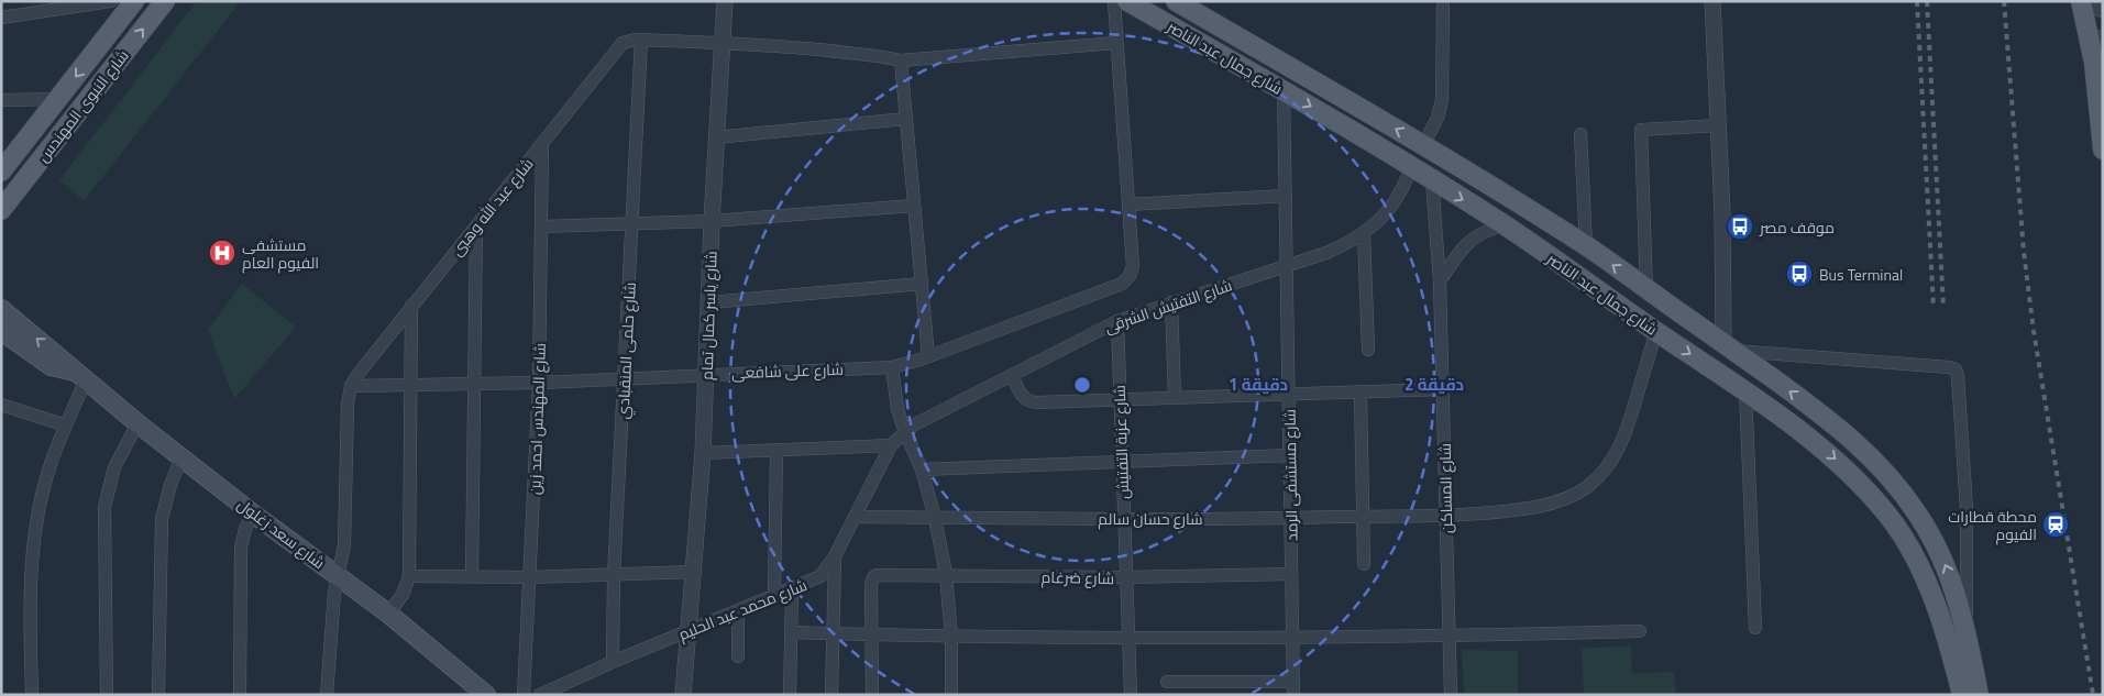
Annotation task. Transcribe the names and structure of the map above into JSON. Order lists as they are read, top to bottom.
{
  "streets": {
    "main road": ["شارع جمال عبد الناصر", "شارع النبوى المهندس", "شارع سعد زغلول"],
    "street": [
      "شارع عبد الله وهبى",
      "شارع التفتيش الشرقى",
      "شارع ياسر كمال تمام",
      "شارع حلمى المنقبادي",
      "شارع على شافعى",
      "شارع المهندس احمد زين",
      "شارع عزبة التفتيش",
      "شارع مستشفى الرمد",
      "شارع المساكن",
      "شارع حسان سالم",
      "شارع ضرغام",
      "شارع محمد عبد الحليم"
    ]
  },
  "crossings": [
    ["شارع جمال عبد الناصر", "شارع التفتيش الشرقى"],
    ["شارع جمال عبد الناصر", "شارع مستشفى الرمد"],
    ["شارع جمال عبد الناصر", "شارع المساكن"],
    ["شارع جمال عبد الناصر", "شارع حسان سالم"],
    ["شارع عبد الله وهبى", "شارع حلمى المنقبادي"],
    ["شارع عبد الله وهبى", "شارع على شافعى"],
    ["شارع عبد الله وهبى", "شارع المهندس احمد زين"],
    ["شارع التفتيش الشرقى", "شارع عزبة التفتيش"],
    ["شارع التفتيش الشرقى", "شارع مستشفى الرمد"],
    ["شارع التفتيش الشرقى", "شارع محمد عبد الحليم"],
    ["شارع ياسر كمال تمام", "شارع على شافعى"],
    ["شارع ياسر كمال تمام", "شارع محمد عبد الحليم"],
    ["شارع حلمى المنقبادي", "شارع على شافعى"],
    ["شارع حلمى المنقبادي", "شارع محمد عبد الحليم"],
    ["شارع على شافعى", "شارع المهندس احمد زين"],
    ["شارع عزبة التفتيش", "شارع حسان سالم"],
    ["شارع عزبة التفتيش", "شارع ضرغام"],
    ["شارع مستشفى الرمد", "شارع حسان سالم"],
    ["شارع مستشفى الرمد", "شارع ضرغام"],
    ["شارع المساكن", "شارع حسان سالم"],
    ["شارع حسان سالم", "شارع محمد عبد الحليم"]
  ],
  "places": {
    "bus stop": ["موقف مصر", "Bus Terminal"],
    "hospital": ["مستشفى الفيوم العام"],
    "station": ["محطة قطارات الفيوم"]
  },
  "rings": ["1 دقيقة", "2 دقيقة"]
}
